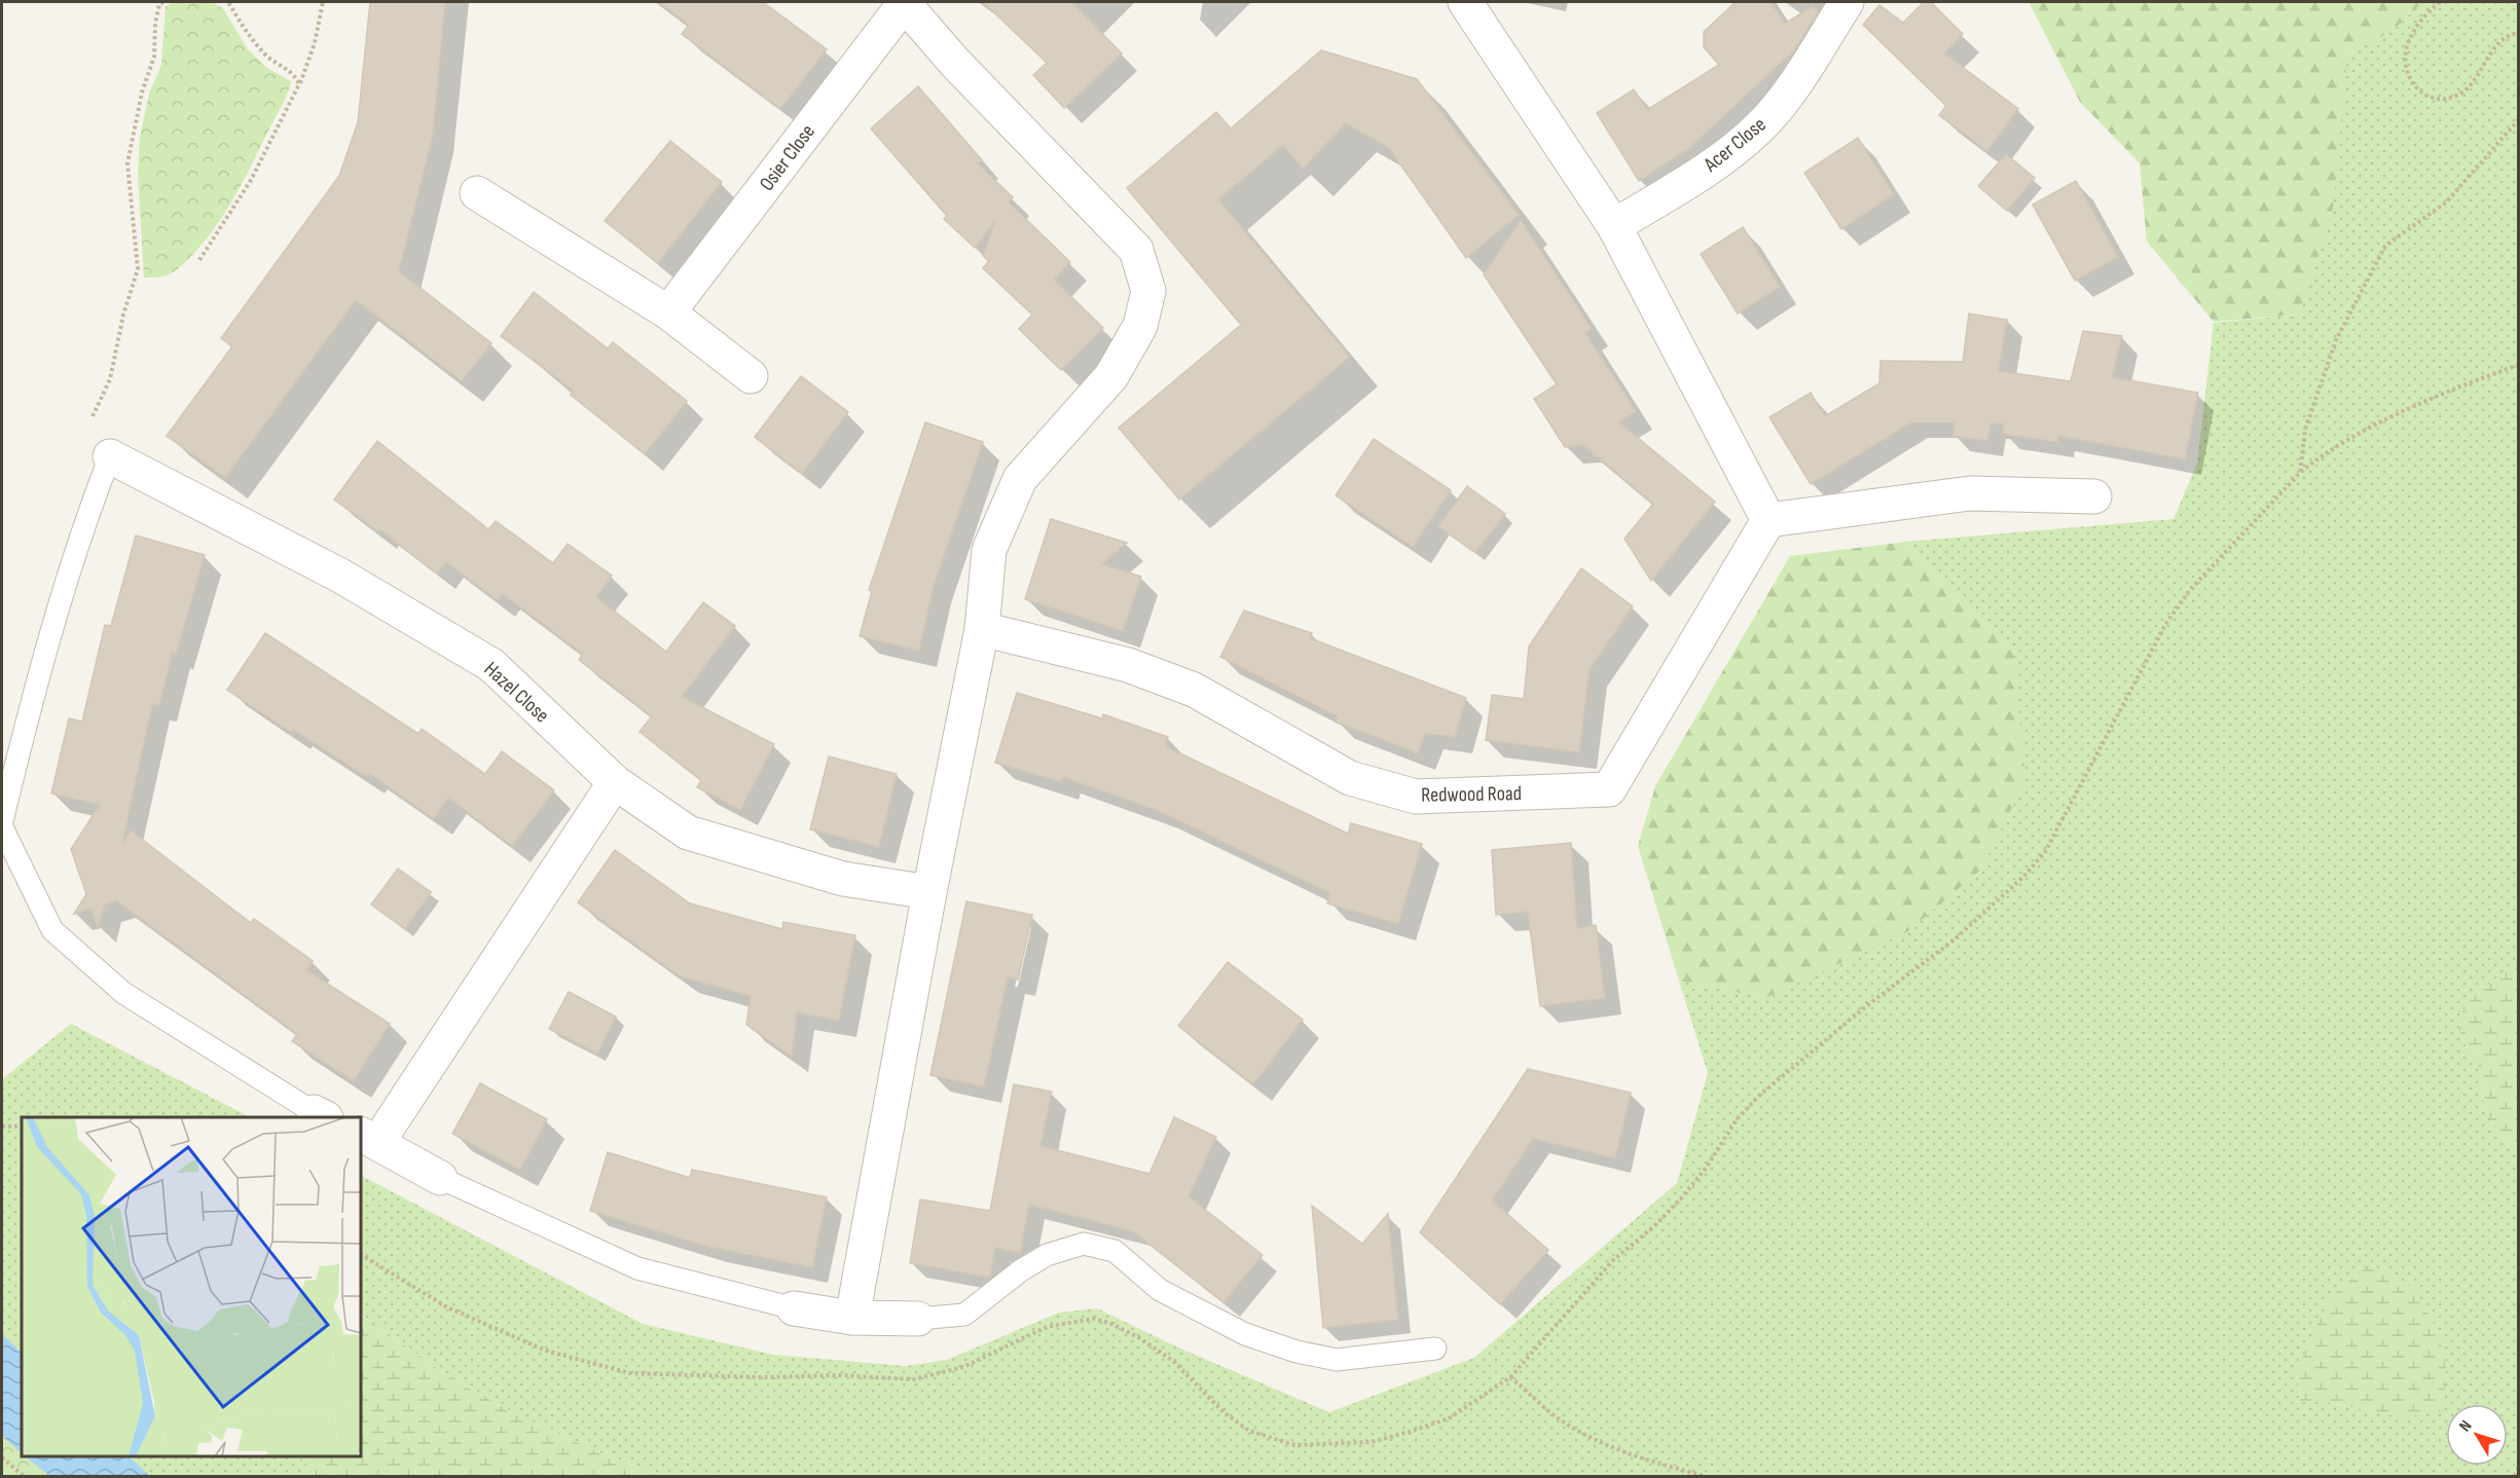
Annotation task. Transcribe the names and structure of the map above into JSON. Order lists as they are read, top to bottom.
{
  "streets": {
    "street": [
      "Acer Close",
      "Osier Close",
      "Hazel Close",
      "Redwood Road"
    ]
  },
  "north": "top left"
}
